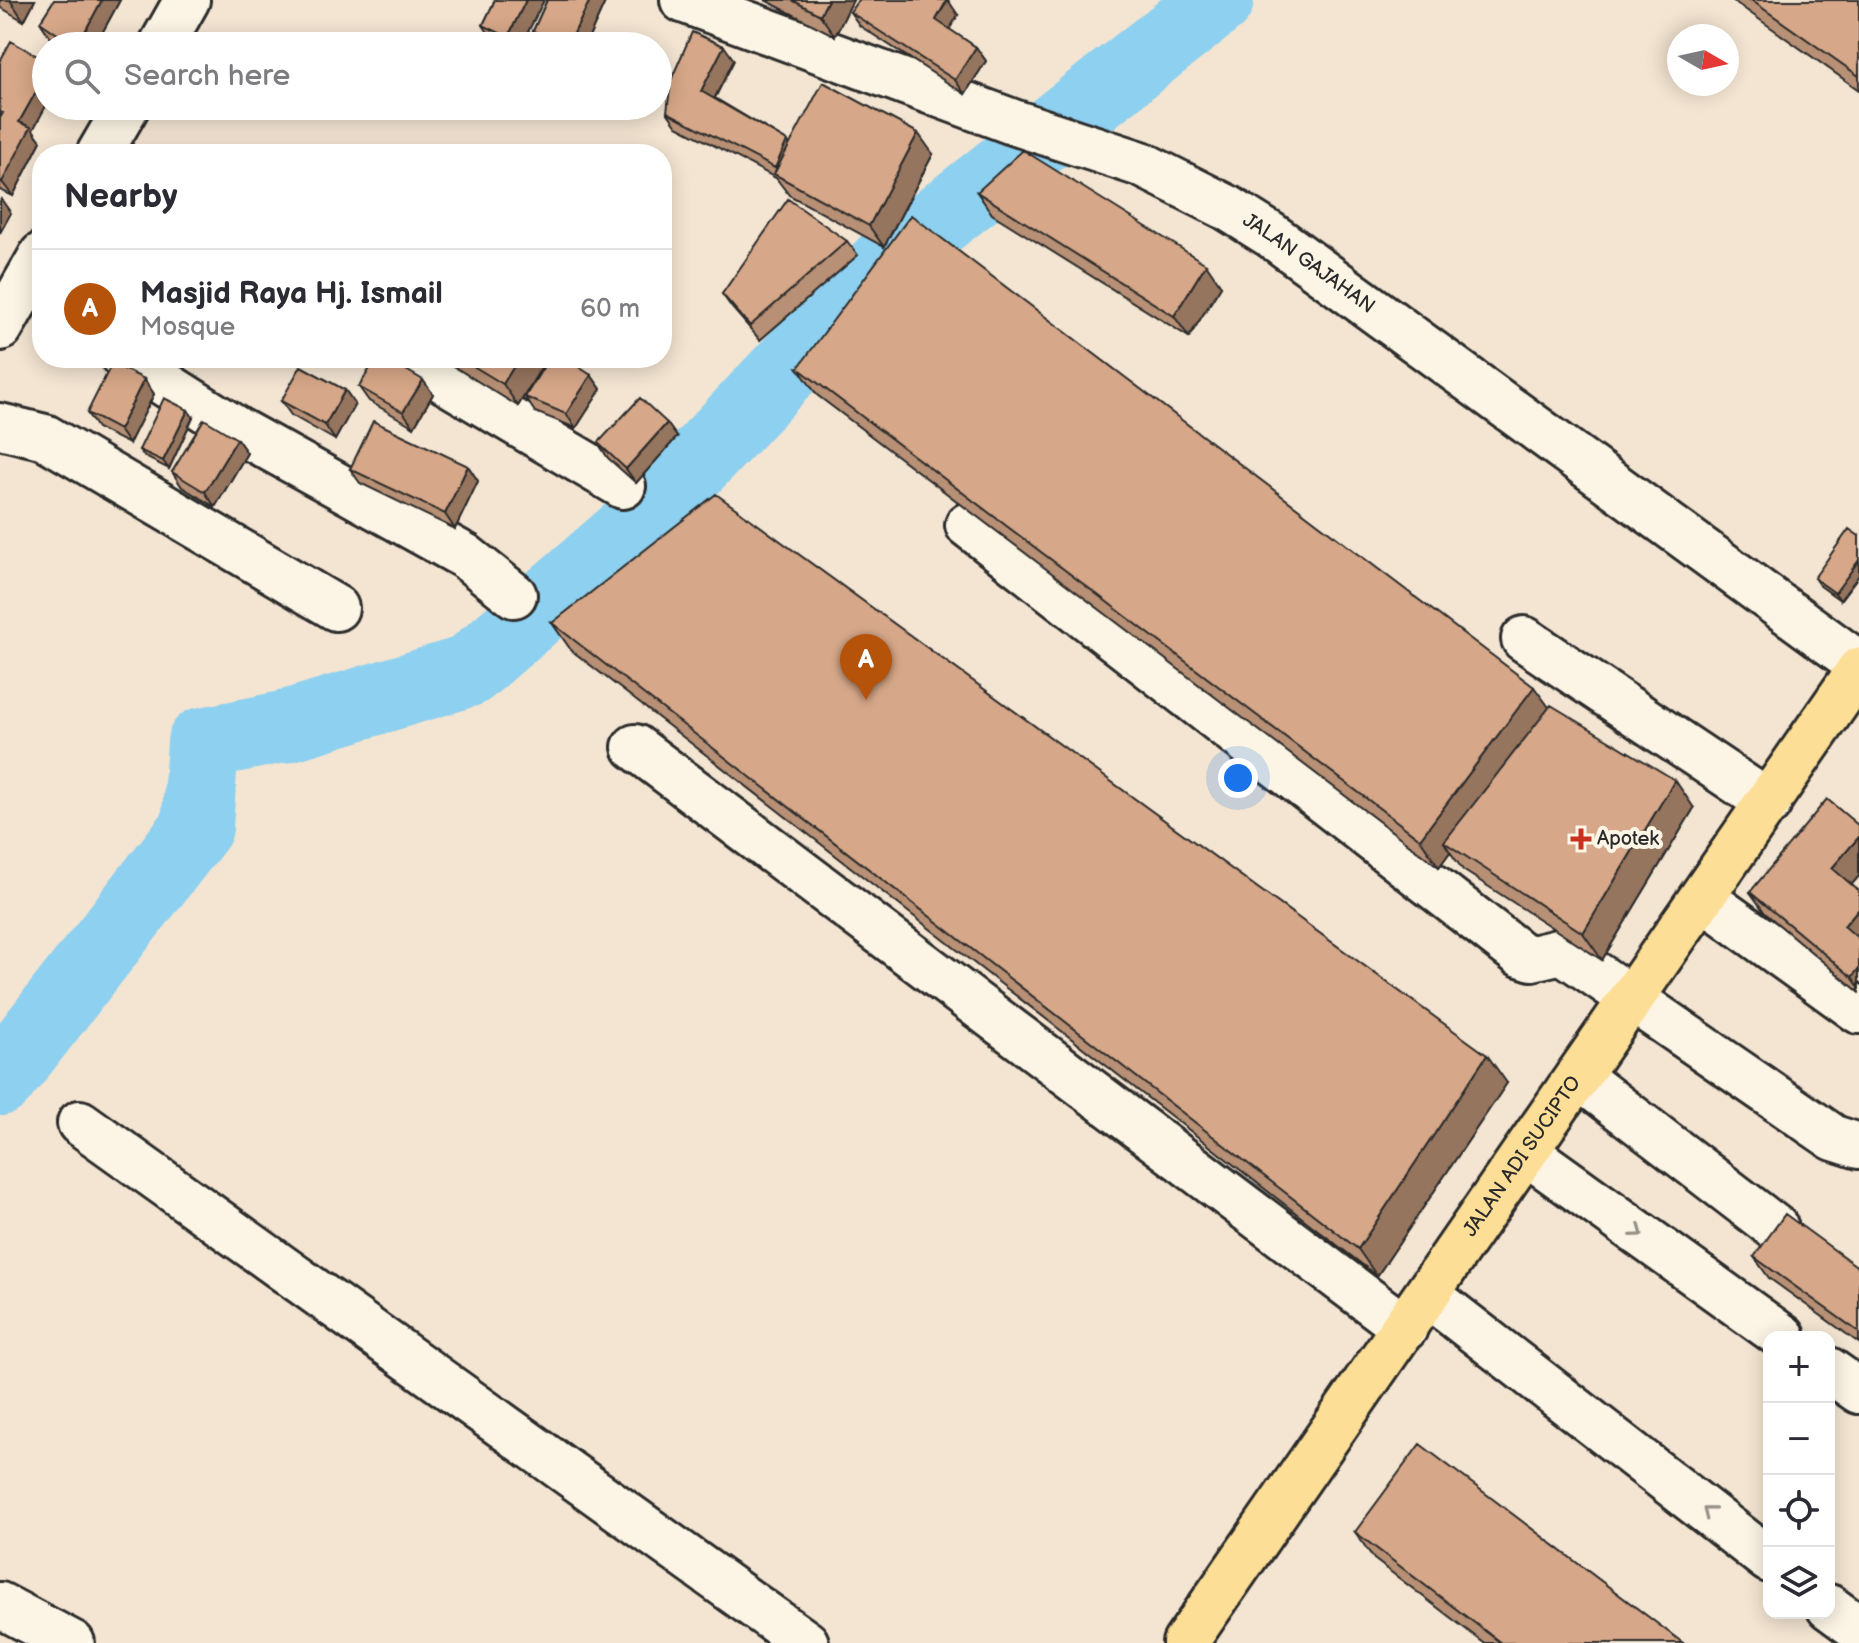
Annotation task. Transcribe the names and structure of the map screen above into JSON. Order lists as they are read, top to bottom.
{
  "streets": {
    "highway": ["JALAN ADI SUCIPTO"],
    "street": ["JALAN GAJAHAN"]
  },
  "places": {
    "health": ["Apotek"]
  },
  "north": "right",
  "page": {
    "search": "Search here",
    "heading": "Nearby",
    "list": [
      {
        "mark": "A",
        "name": "Masjid Raya Hj. Ismail",
        "note": "Mosque",
        "value": "60 m"
      }
    ],
    "pins": "A",
    "map_buttons": ["+", "−"]
  }
}
